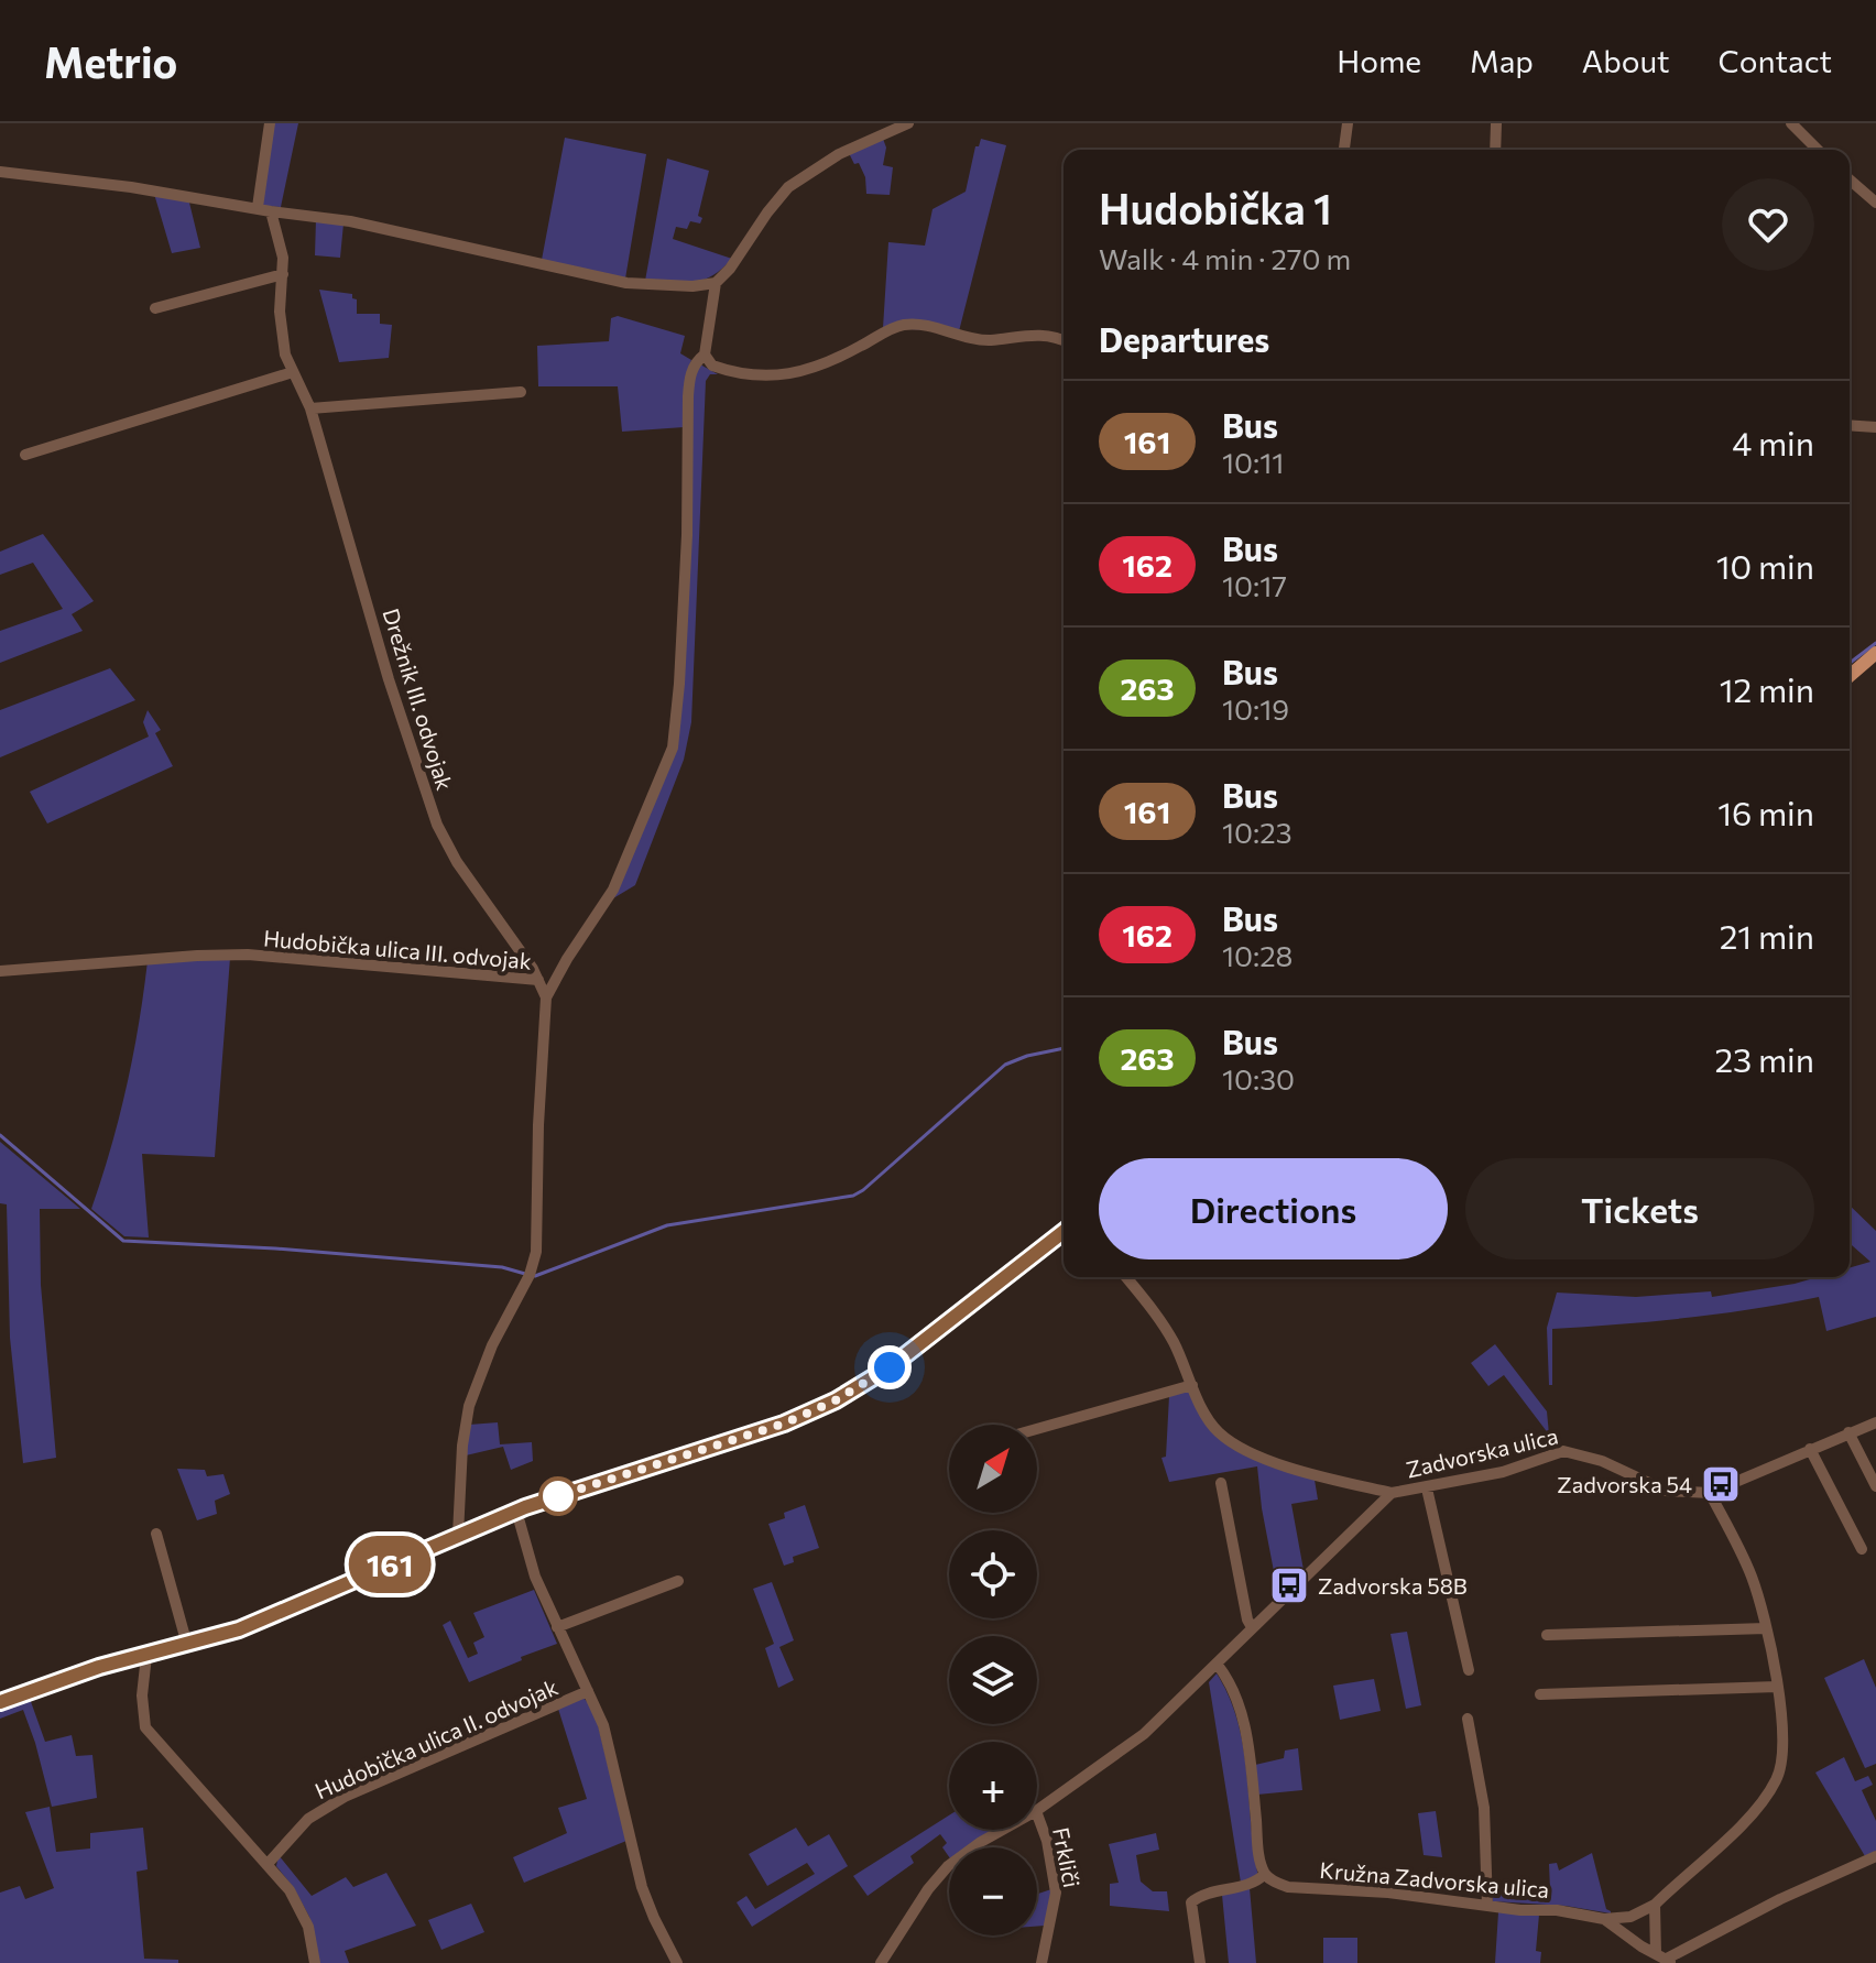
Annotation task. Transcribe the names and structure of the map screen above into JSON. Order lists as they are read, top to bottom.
{
  "streets": {
    "street": [
      "Drežnik III. odvojak",
      "Hudobička ulica III. odvojak",
      "Zadvorska ulica",
      "Hudobička ulica II. odvojak",
      "Frkliči",
      "Kružna Zadvorska ulica"
    ]
  },
  "crossings": [
    ["Drežnik III. odvojak", "Hudobička ulica III. odvojak"],
    ["Zadvorska ulica", "Kružna Zadvorska ulica"]
  ],
  "places": {
    "bus stop": ["Zadvorska 54", "Zadvorska 58B"]
  },
  "lines": ["bus line 161"],
  "north": "top right",
  "page": {
    "header": "Metrio",
    "nav": [
      "Home",
      "Map",
      "About",
      "Contact"
    ],
    "on_map": "161",
    "heading": [
      ["Hudobička 1", "Walk · 4 min · 270 m"],
      "Departures"
    ],
    "list": [
      {
        "mark": "161",
        "name": "Bus",
        "note": "10:11",
        "value": "4 min"
      },
      {
        "mark": "162",
        "name": "Bus",
        "note": "10:17",
        "value": "10 min"
      },
      {
        "mark": "263",
        "name": "Bus",
        "note": "10:19",
        "value": "12 min"
      },
      {
        "mark": "161",
        "name": "Bus",
        "note": "10:23",
        "value": "16 min"
      },
      {
        "mark": "162",
        "name": "Bus",
        "note": "10:28",
        "value": "21 min"
      },
      {
        "mark": "263",
        "name": "Bus",
        "note": "10:30",
        "value": "23 min"
      }
    ],
    "buttons": ["Directions", "Tickets"],
    "map_buttons": ["+", "−"]
  }
}
